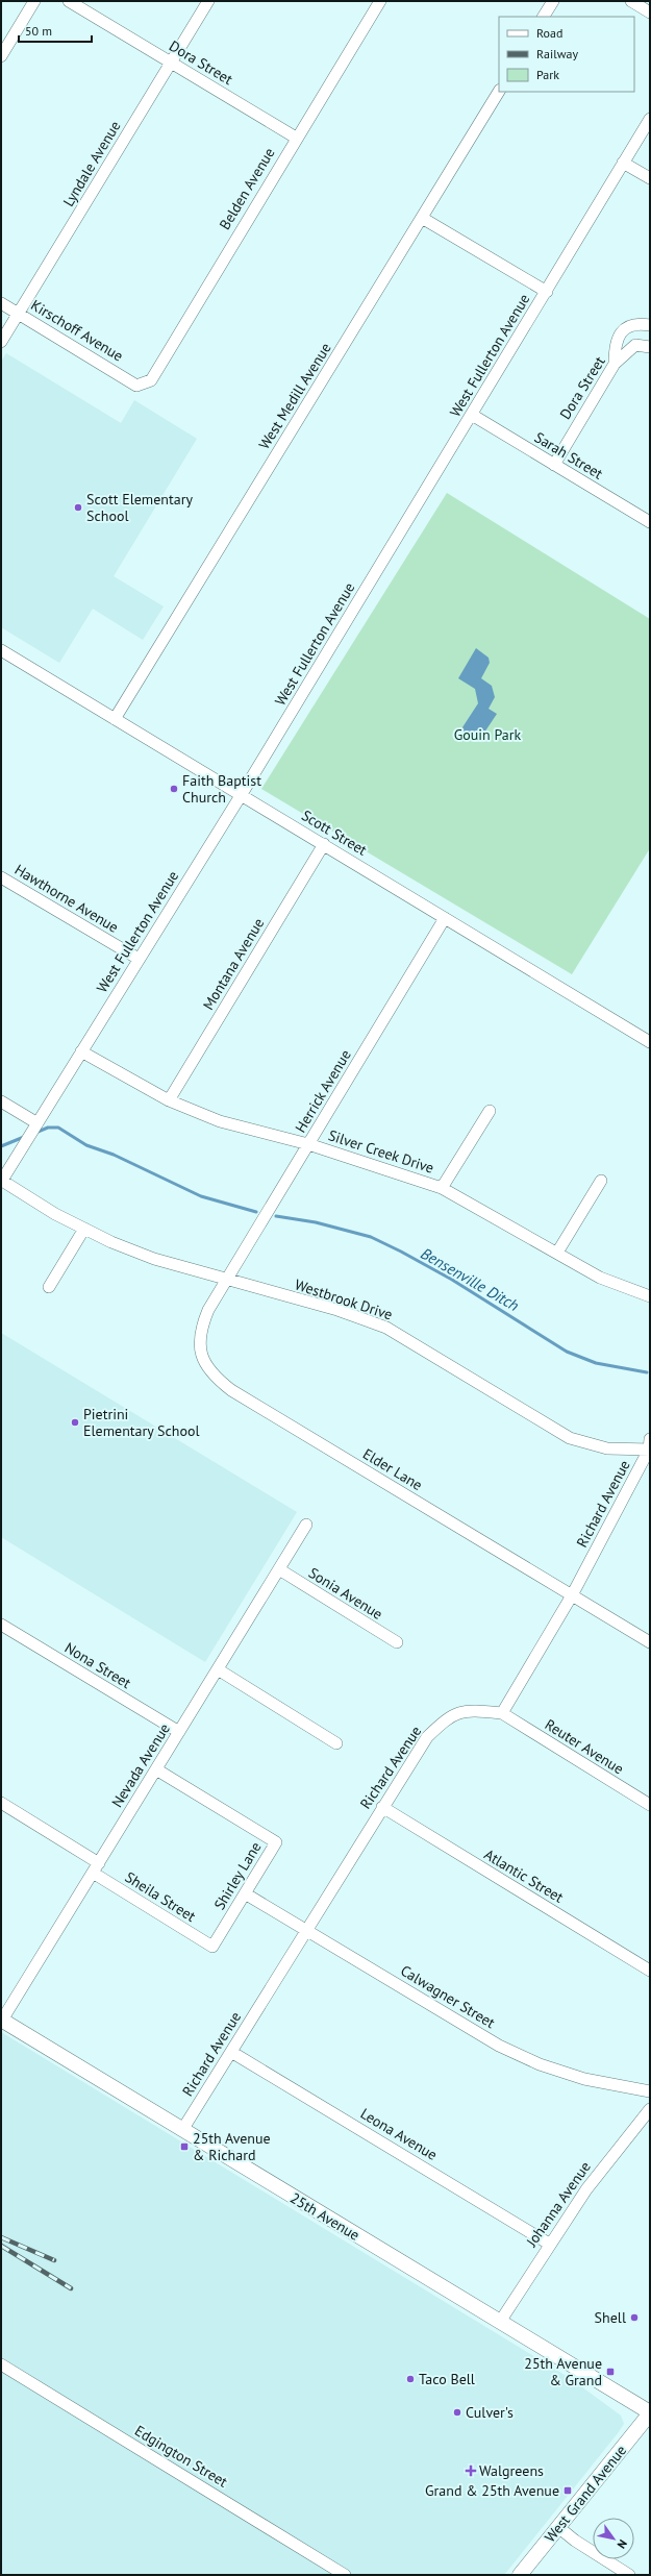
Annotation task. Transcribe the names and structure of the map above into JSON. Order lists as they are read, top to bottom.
{
  "streets": {
    "main road": ["25th Avenue", "West Grand Avenue"],
    "street": [
      "Dora Street",
      "Lyndale Avenue",
      "Belden Avenue",
      "Kirschoff Avenue",
      "West Fullerton Avenue",
      "West Medill Avenue",
      "Sarah Street",
      "Scott Street",
      "Hawthorne Avenue",
      "Montana Avenue",
      "Herrick Avenue",
      "Silver Creek Drive",
      "Westbrook Drive",
      "Elder Lane",
      "Richard Avenue",
      "Sonia Avenue",
      "Nona Street",
      "Reuter Avenue",
      "Nevada Avenue",
      "Shirley Lane",
      "Atlantic Street",
      "Sheila Street",
      "Calwagner Street",
      "Leona Avenue",
      "Johanna Avenue",
      "Edgington Street"
    ]
  },
  "crossings": [
    ["Dora Street", "Lyndale Avenue"],
    ["Dora Street", "Belden Avenue"],
    ["Dora Street", "Sarah Street"],
    ["Lyndale Avenue", "Kirschoff Avenue"],
    ["Belden Avenue", "Kirschoff Avenue"],
    ["West Fullerton Avenue", "Sarah Street"],
    ["West Fullerton Avenue", "Scott Street"],
    ["West Fullerton Avenue", "Hawthorne Avenue"],
    ["West Fullerton Avenue", "Silver Creek Drive"],
    ["West Fullerton Avenue", "Westbrook Drive"],
    ["West Medill Avenue", "Scott Street"],
    ["Scott Street", "Montana Avenue"],
    ["Scott Street", "Herrick Avenue"],
    ["Montana Avenue", "Silver Creek Drive"],
    ["Herrick Avenue", "Silver Creek Drive"],
    ["Herrick Avenue", "Westbrook Drive"],
    ["Herrick Avenue", "Elder Lane"],
    ["Westbrook Drive", "Elder Lane"],
    ["Westbrook Drive", "Richard Avenue"],
    ["Elder Lane", "Richard Avenue"],
    ["Richard Avenue", "Reuter Avenue"],
    ["Richard Avenue", "Atlantic Street"],
    ["Richard Avenue", "Calwagner Street"],
    ["Richard Avenue", "Leona Avenue"],
    ["Richard Avenue", "25th Avenue"],
    ["Sonia Avenue", "Nevada Avenue"],
    ["Nona Street", "Nevada Avenue"],
    ["Nevada Avenue", "Shirley Lane"],
    ["Nevada Avenue", "Sheila Street"],
    ["Nevada Avenue", "25th Avenue"],
    ["Shirley Lane", "Sheila Street"],
    ["Shirley Lane", "Calwagner Street"],
    ["Leona Avenue", "Johanna Avenue"],
    ["Johanna Avenue", "25th Avenue"],
    ["25th Avenue", "West Grand Avenue"]
  ],
  "water": ["Bensenville Ditch"],
  "parks": ["Gouin Park"],
  "places": {
    "other": [
      "Scott Elementary School",
      "Faith Baptist Church",
      "Pietrini Elementary School",
      "Shell",
      "Taco Bell",
      "Culver's"
    ],
    "transit": ["25th Avenue & Richard", "25th Avenue & Grand", "Grand & 25th Avenue"],
    "health": ["Walgreens"]
  },
  "legend": ["Road", "Railway", "Park"],
  "scale_bar": "50 m",
  "north": "bottom right"
}
